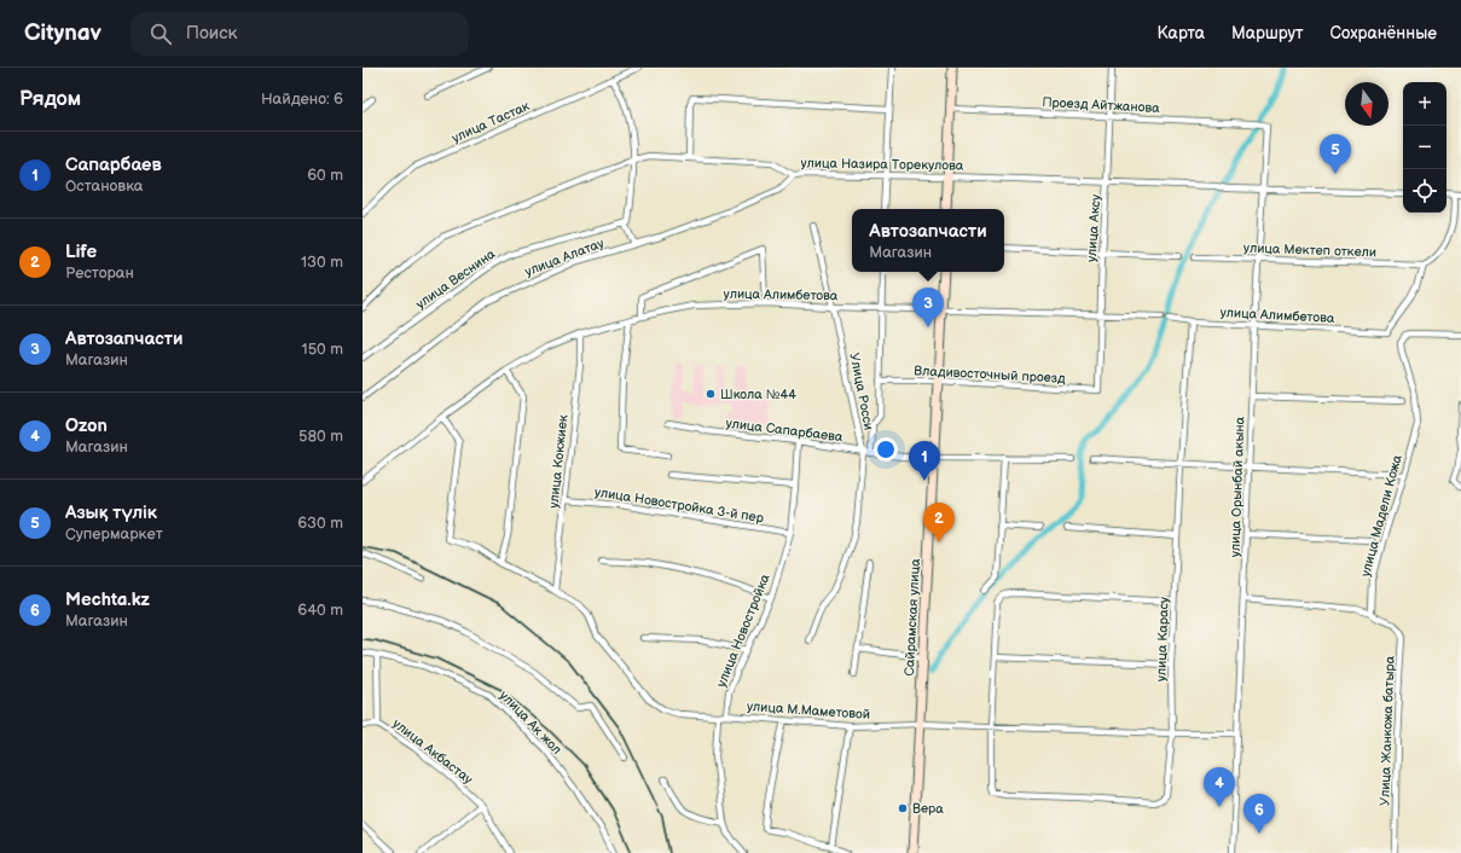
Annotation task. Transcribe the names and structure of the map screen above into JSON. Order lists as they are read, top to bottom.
{
  "streets": {
    "main road": ["Сайрамская улица"],
    "street": [
      "Проезд Айтжанова",
      "улица Тастак",
      "улица Назира Торекулова",
      "улица Аксу",
      "улица Мектеп откели",
      "улица Алатау",
      "улица Веснина",
      "улица Алимбетова",
      "Владивосточный проезд",
      "Улица Росси",
      "улица Сапарбаева",
      "улица Кокжиек",
      "улица Орынбай акына",
      "улица Новостройка 3-й пер",
      "улица Мадели Кожа",
      "улица Новостройка",
      "улица Карасу",
      "улица М.Маметовой",
      "улица Ак жол",
      "Улица Жанкожа батыра",
      "улица Акбастау"
    ]
  },
  "crossings": [
    ["Проезд Айтжанова", "улица Аксу"],
    ["Проезд Айтжанова", "улица Орынбай акына"],
    ["улица Назира Торекулова", "улица Аксу"],
    ["улица Назира Торекулова", "улица Алатау"],
    ["улица Назира Торекулова", "улица Орынбай акына"],
    ["улица Аксу", "улица Алимбетова"],
    ["улица Аксу", "Владивосточный проезд"],
    ["улица Мектеп откели", "улица Алимбетова"],
    ["улица Мектеп откели", "улица Орынбай акына"],
    ["улица Алимбетова", "Улица Росси"],
    ["улица Алимбетова", "улица Кокжиек"],
    ["улица Алимбетова", "улица Орынбай акына"],
    ["улица Алимбетова", "Сайрамская улица"],
    ["улица Алимбетова", "улица Карасу"],
    ["улица Алимбетова", "улица М.Маметовой"],
    ["Владивосточный проезд", "Улица Росси"],
    ["Владивосточный проезд", "Сайрамская улица"],
    ["Улица Росси", "улица Сапарбаева"],
    ["улица Сапарбаева", "Сайрамская улица"],
    ["улица Сапарбаева", "улица Новостройка"],
    ["улица Кокжиек", "улица Новостройка 3-й пер"],
    ["улица Кокжиек", "улица М.Маметовой"],
    ["улица Орынбай акына", "улица М.Маметовой"],
    ["улица Новостройка 3-й пер", "улица Новостройка"],
    ["улица Мадели Кожа", "Улица Жанкожа батыра"],
    ["Сайрамская улица", "улица М.Маметовой"],
    ["улица Новостройка", "улица М.Маметовой"],
    ["улица Карасу", "улица М.Маметовой"],
    ["улица Ак жол", "улица Акбастау"]
  ],
  "places": ["Школа №44", "Вера"],
  "north": "bottom",
  "page": {
    "header": "Citynav",
    "search": "Поиск",
    "nav": ["Карта", "Маршрут", "Сохранённые"],
    "heading": ["Рядом", "Найдено: 6"],
    "map_buttons": ["+", "−"],
    "list": [
      {
        "mark": "1",
        "name": "Сапарбаев",
        "note": "Остановка",
        "value": "60 m"
      },
      {
        "mark": "2",
        "name": "Life",
        "note": "Ресторан",
        "value": "130 m"
      },
      {
        "mark": "3",
        "name": "Автозапчасти",
        "note": "Магазин",
        "value": "150 m"
      },
      {
        "mark": "4",
        "name": "Ozon",
        "note": "Магазин",
        "value": "580 m"
      },
      {
        "mark": "5",
        "name": "Азық түлік",
        "note": "Супермаркет",
        "value": "630 m"
      },
      {
        "mark": "6",
        "name": "Mechta.kz",
        "note": "Магазин",
        "value": "640 m"
      }
    ],
    "pins": [
      "5",
      "3",
      "1",
      "2",
      "4",
      "6"
    ],
    "popup": ["Автозапчасти", "Магазин"]
  }
}
